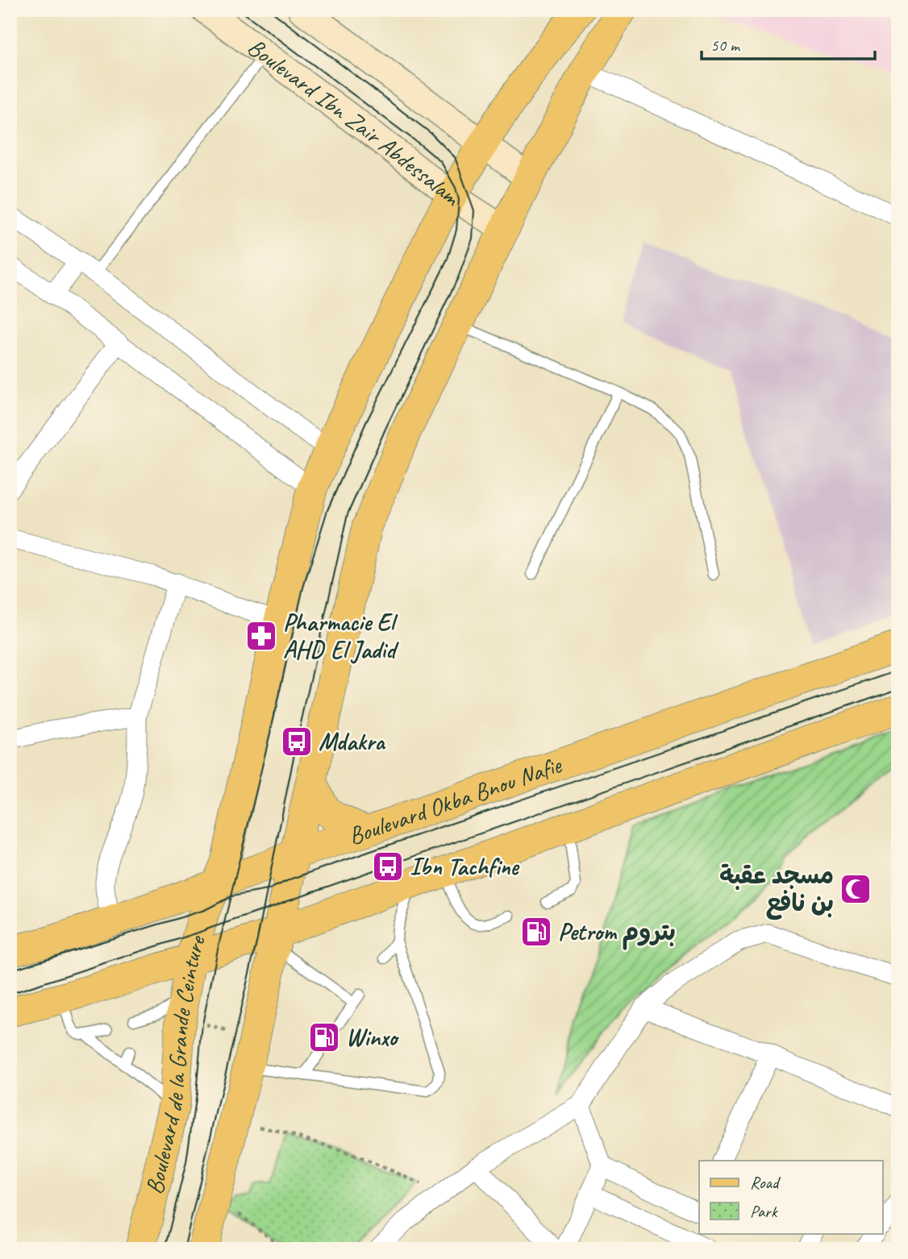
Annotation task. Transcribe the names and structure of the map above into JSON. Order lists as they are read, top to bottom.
{
  "streets": {
    "main road": ["Boulevard Okba Bnou Nafie", "Boulevard de la Grande Ceinture"],
    "street": ["Boulevard Ibn Zair Abdessalam"]
  },
  "crossings": [
    ["Boulevard Ibn Zair Abdessalam", "Boulevard de la Grande Ceinture"],
    ["Boulevard Okba Bnou Nafie", "Boulevard de la Grande Ceinture"]
  ],
  "places": {
    "pharmacy": ["Pharmacie El AHD El Jadid"],
    "bus stop": ["Mdakra", "Ibn Tachfine"],
    "mosque": ["مسجد عقبة بن نافع"],
    "fuel station": ["Petrom بتروم", "Winxo"]
  },
  "legend": ["Road", "Park"],
  "scale_bar": "50 m"
}
